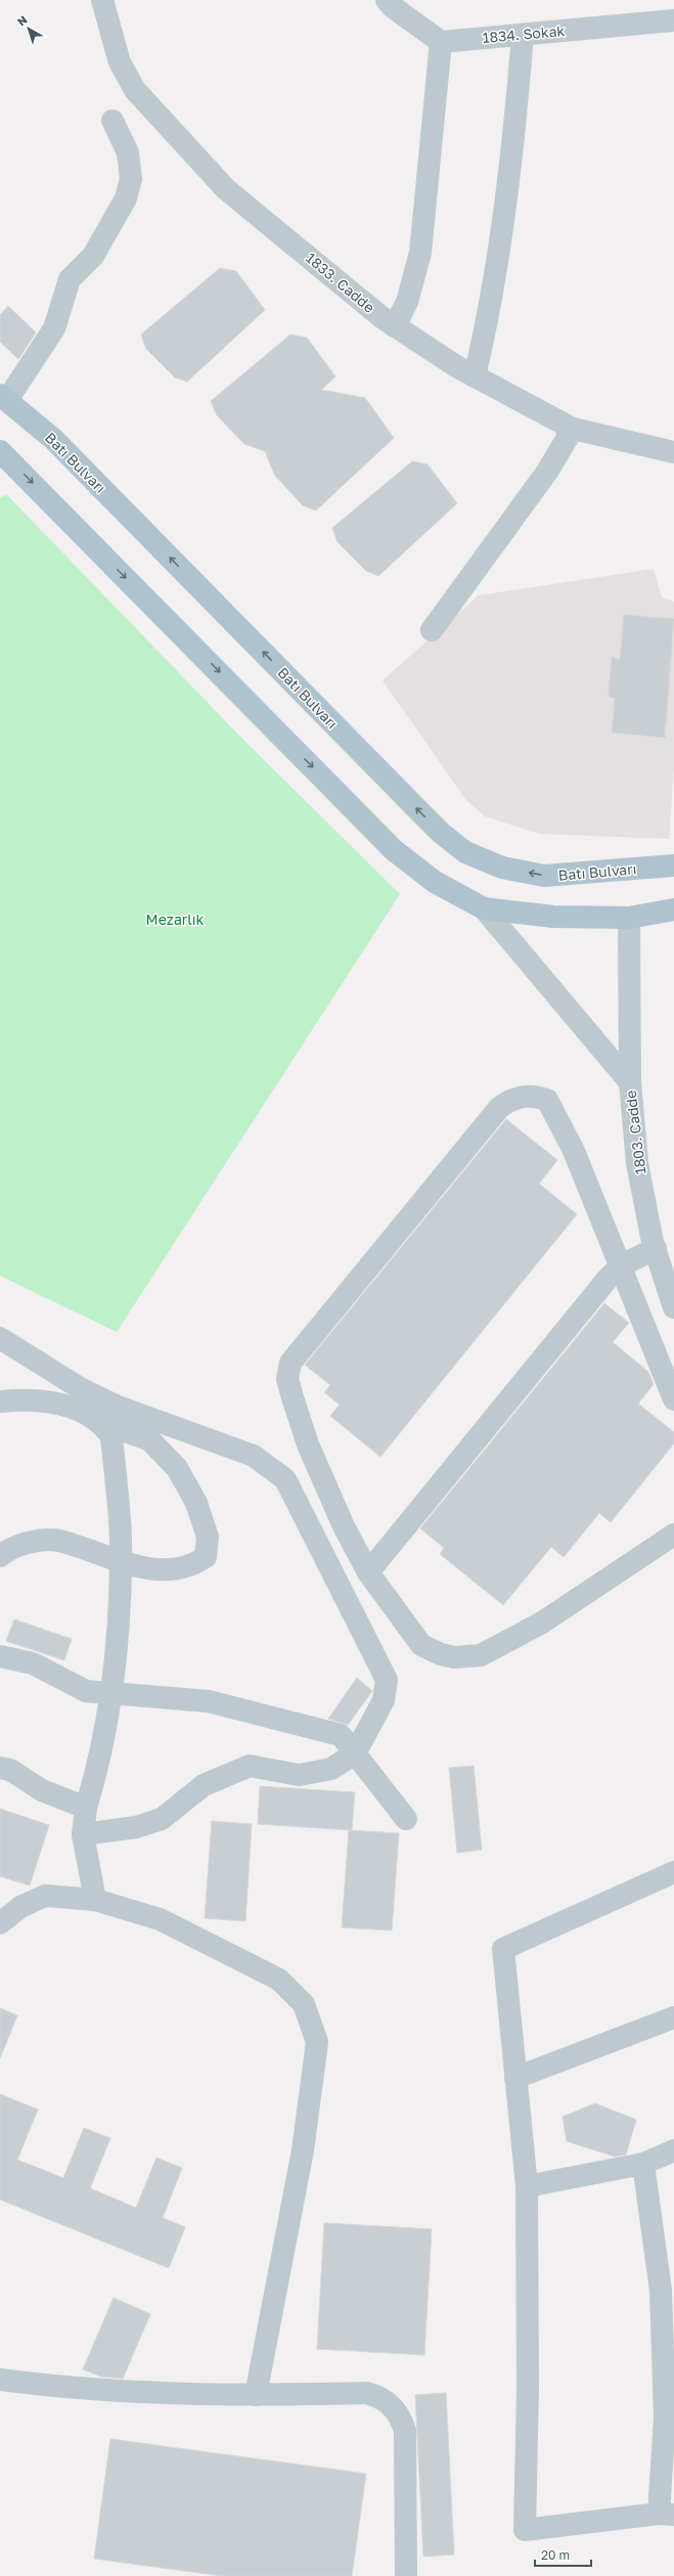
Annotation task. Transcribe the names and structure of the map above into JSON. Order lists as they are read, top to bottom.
{
  "streets": {
    "main road": ["Batı Bulvarı"],
    "street": ["1834. Sokak", "1833. Cadde", "1803. Cadde"]
  },
  "parks": ["Mezarlık"],
  "scale_bar": "20 m",
  "north": "top left"
}
